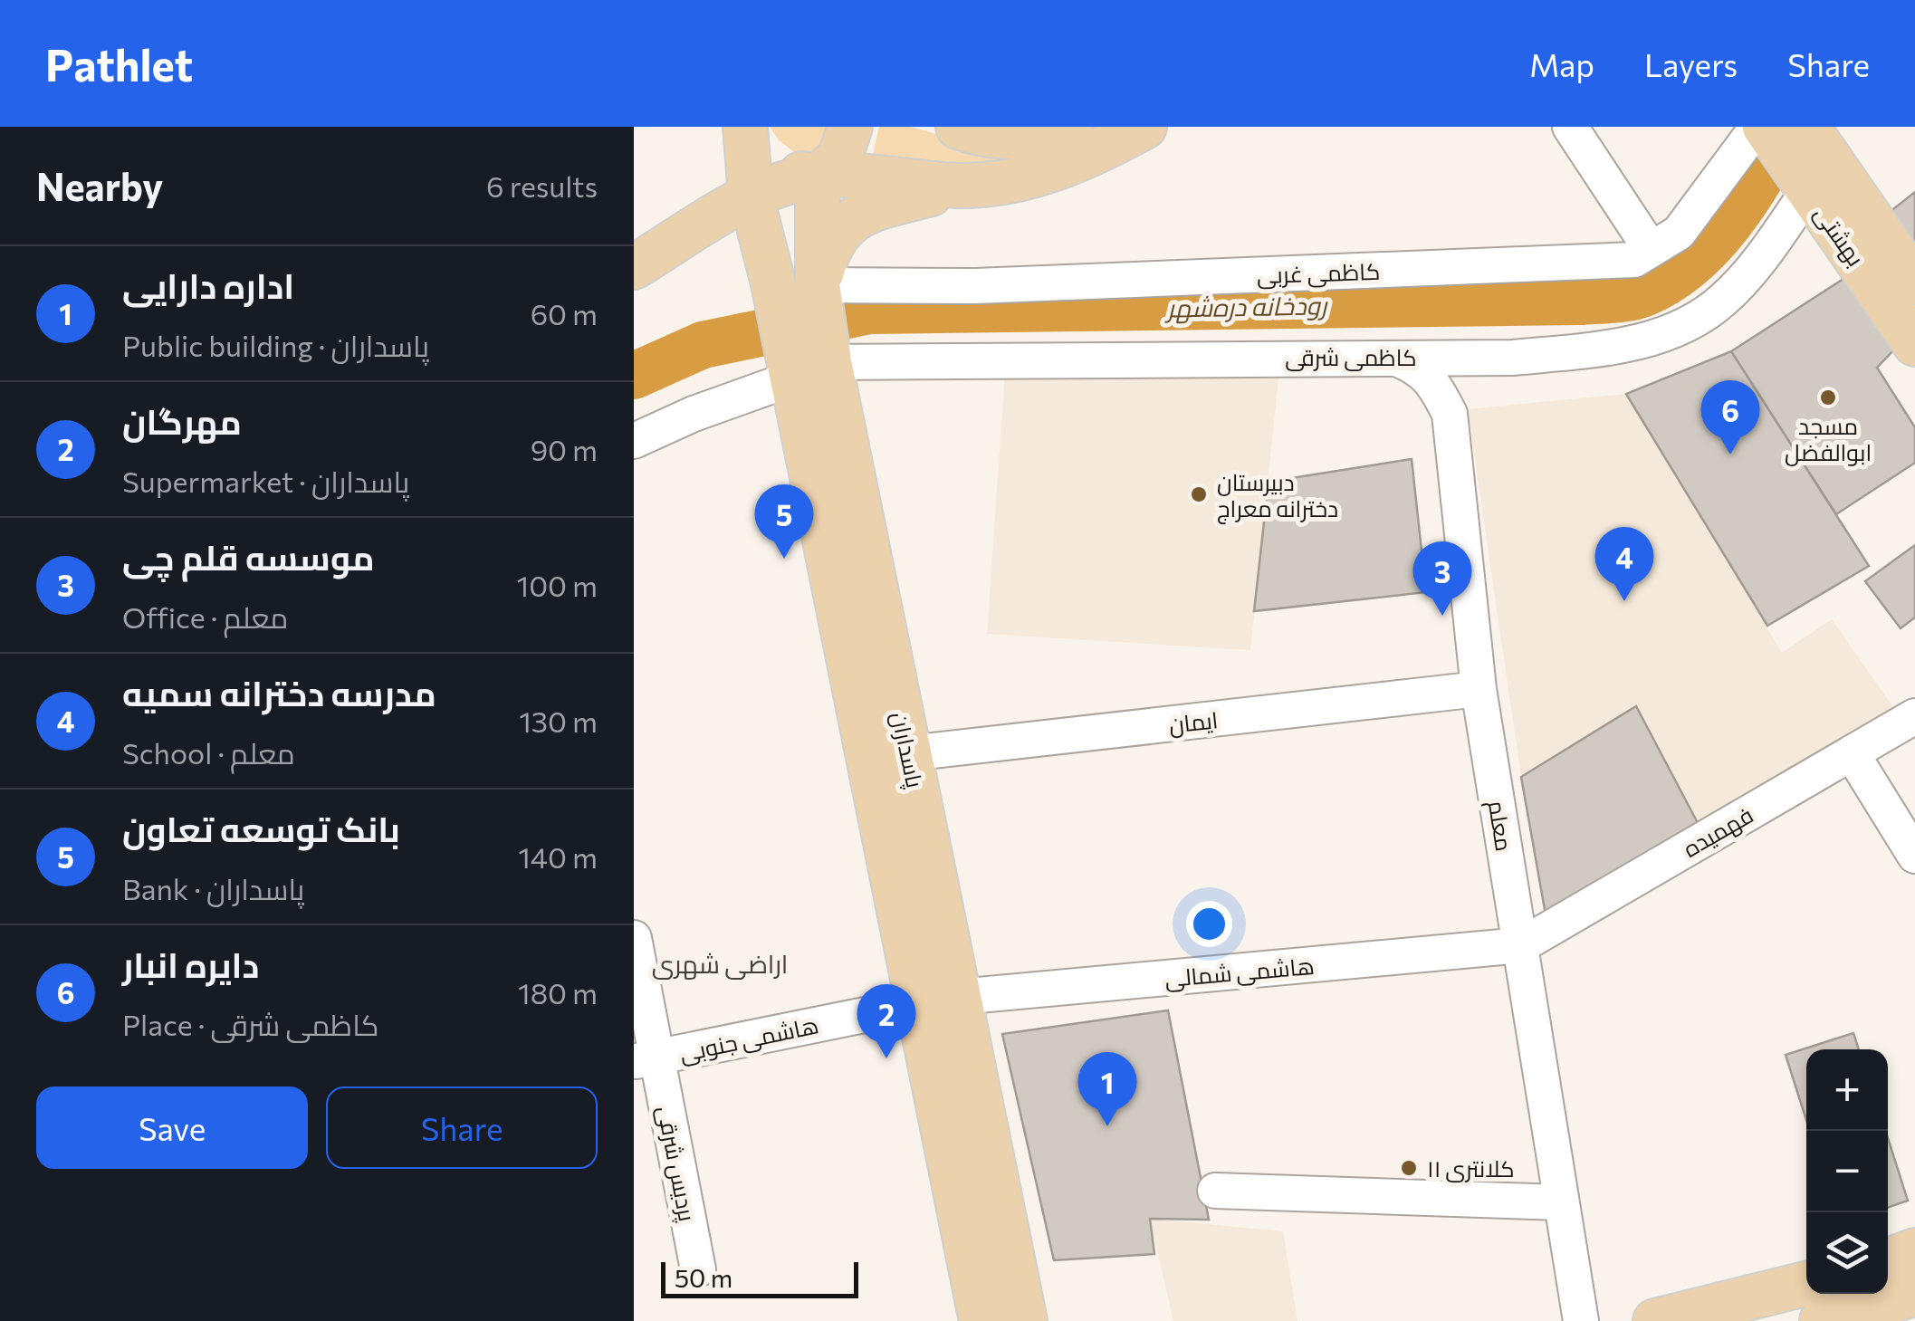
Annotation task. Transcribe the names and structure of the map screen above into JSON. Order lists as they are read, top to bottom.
{
  "streets": {
    "main road": ["بهشتی", "پاسداران"],
    "street": [
      "کاظمی غربی",
      "کاظمی شرقی",
      "ایمان",
      "معلم",
      "فهمیده",
      "هاشمی شمالی",
      "هاشمی جنوبی",
      "پردیس شرقی"
    ]
  },
  "crossings": [
    ["بهشتی", "کاظمی شرقی"],
    ["کاظمی غربی", "پاسداران"],
    ["کاظمی شرقی", "پاسداران"],
    ["کاظمی شرقی", "معلم"],
    ["ایمان", "پاسداران"],
    ["ایمان", "معلم"],
    ["پاسداران", "هاشمی شمالی"],
    ["پاسداران", "هاشمی جنوبی"],
    ["معلم", "فهمیده"],
    ["معلم", "هاشمی شمالی"],
    ["فهمیده", "هاشمی شمالی"],
    ["هاشمی شمالی", "هاشمی جنوبی"],
    ["هاشمی جنوبی", "پردیس شرقی"]
  ],
  "districts": ["اراضی شهری"],
  "water": ["رودخانه دره‌شهر"],
  "places": ["مسجد ابوالفضل", "دبیرستان دخترانه معراج", "کلانتری ۱۱"],
  "scale_bar": "50 m",
  "page": {
    "header": "Pathlet",
    "nav": ["Map", "Layers", "Share"],
    "heading": ["Nearby", "6 results"],
    "list": [
      {
        "mark": "1",
        "name": "اداره دارایی",
        "note": "Public building · پاسداران",
        "value": "60 m"
      },
      {
        "mark": "2",
        "name": "مهرگان",
        "note": "Supermarket · پاسداران",
        "value": "90 m"
      },
      {
        "mark": "3",
        "name": "موسسه قلم چی",
        "note": "Office · معلم",
        "value": "100 m"
      },
      {
        "mark": "4",
        "name": "مدرسه دخترانه سمیه",
        "note": "School · معلم",
        "value": "130 m"
      },
      {
        "mark": "5",
        "name": "بانک توسعه تعاون",
        "note": "Bank · پاسداران",
        "value": "140 m"
      },
      {
        "mark": "6",
        "name": "دایره انبار",
        "note": "Place · کاظمی شرقی",
        "value": "180 m"
      }
    ],
    "pins": [
      "6",
      "5",
      "4",
      "3",
      "2",
      "1"
    ],
    "map_buttons": ["+", "−"],
    "buttons": ["Save", "Share"],
    "scale": "50 m"
  }
}
